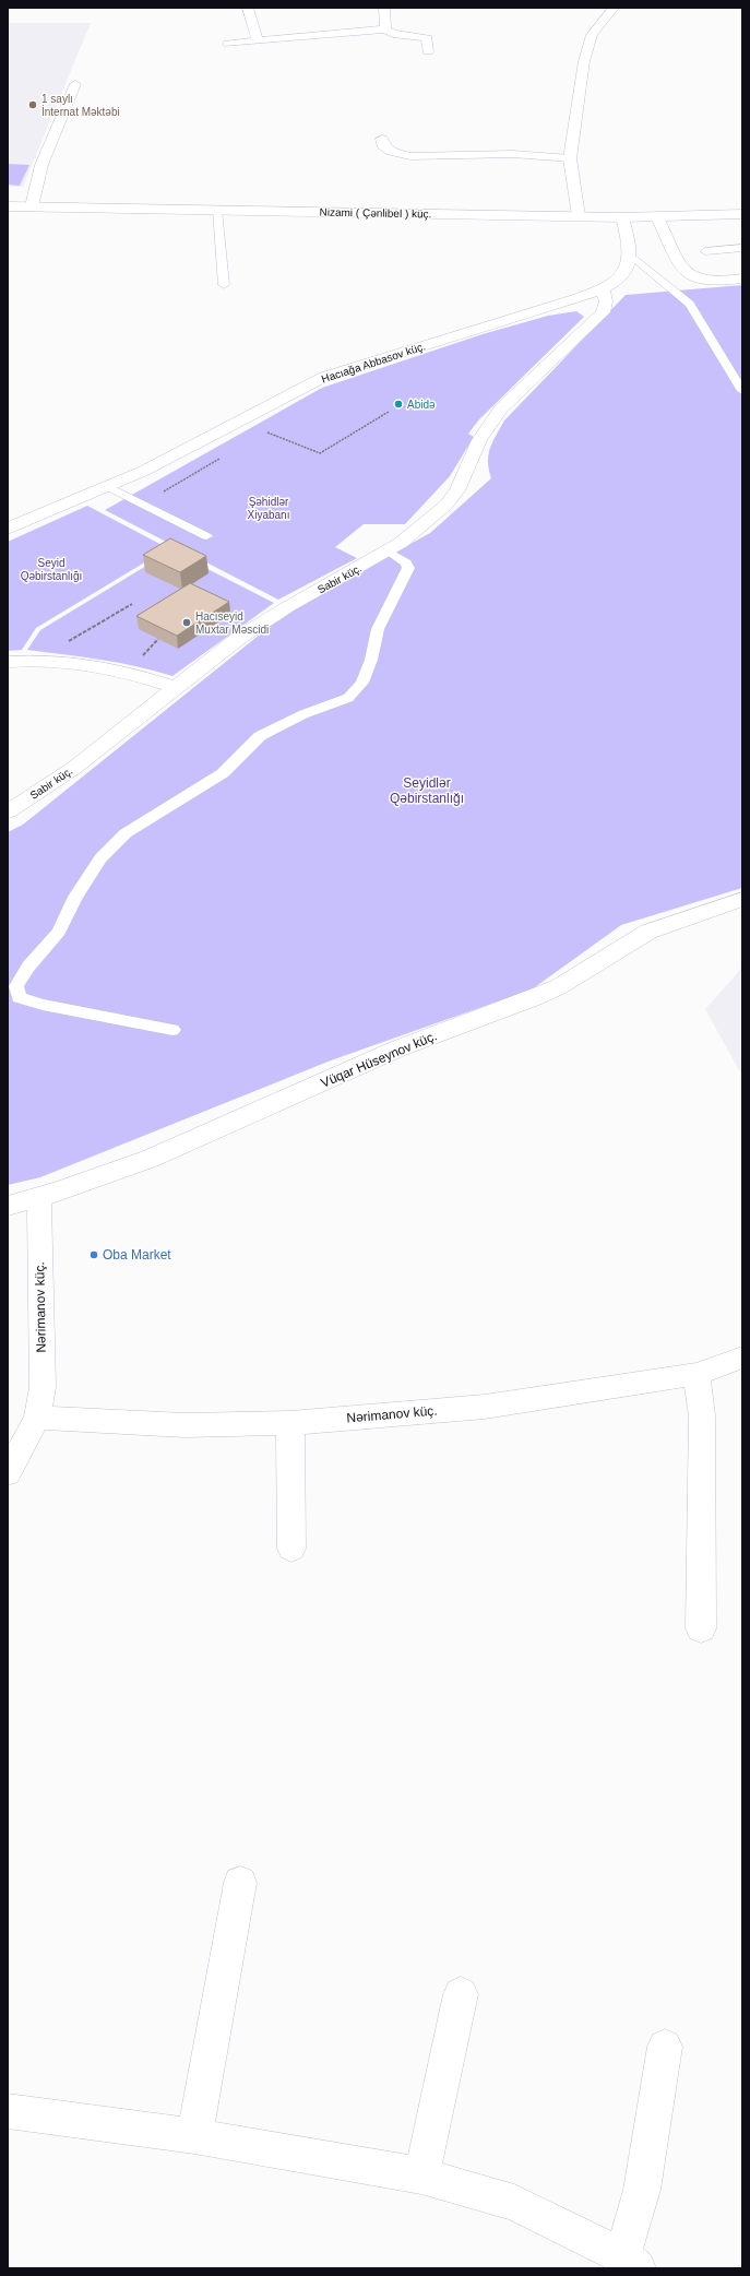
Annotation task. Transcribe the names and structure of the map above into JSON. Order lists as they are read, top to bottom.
{
  "streets": {
    "street": [
      "Nizami ( Çənlibel ) küç.",
      "Hacıağa Abbasov küç.",
      "Sabir küç.",
      "Vüqar Hüseynov küç.",
      "Nərimanov küç."
    ]
  },
  "crossings": [
    ["Hacıağa Abbasov küç.", "Sabir küç."],
    ["Vüqar Hüseynov küç.", "Nərimanov küç."]
  ],
  "parks": ["Şəhidlər Xiyabanı", "Seyid Qəbirstanlığı", "Seyidlər Qəbirstanlığı"],
  "places": [
    "1 saylı İnternat Məktəbi",
    "Abidə",
    "Hacıseyid Muxtar Məscidi",
    "Oba Market"
  ]
}
